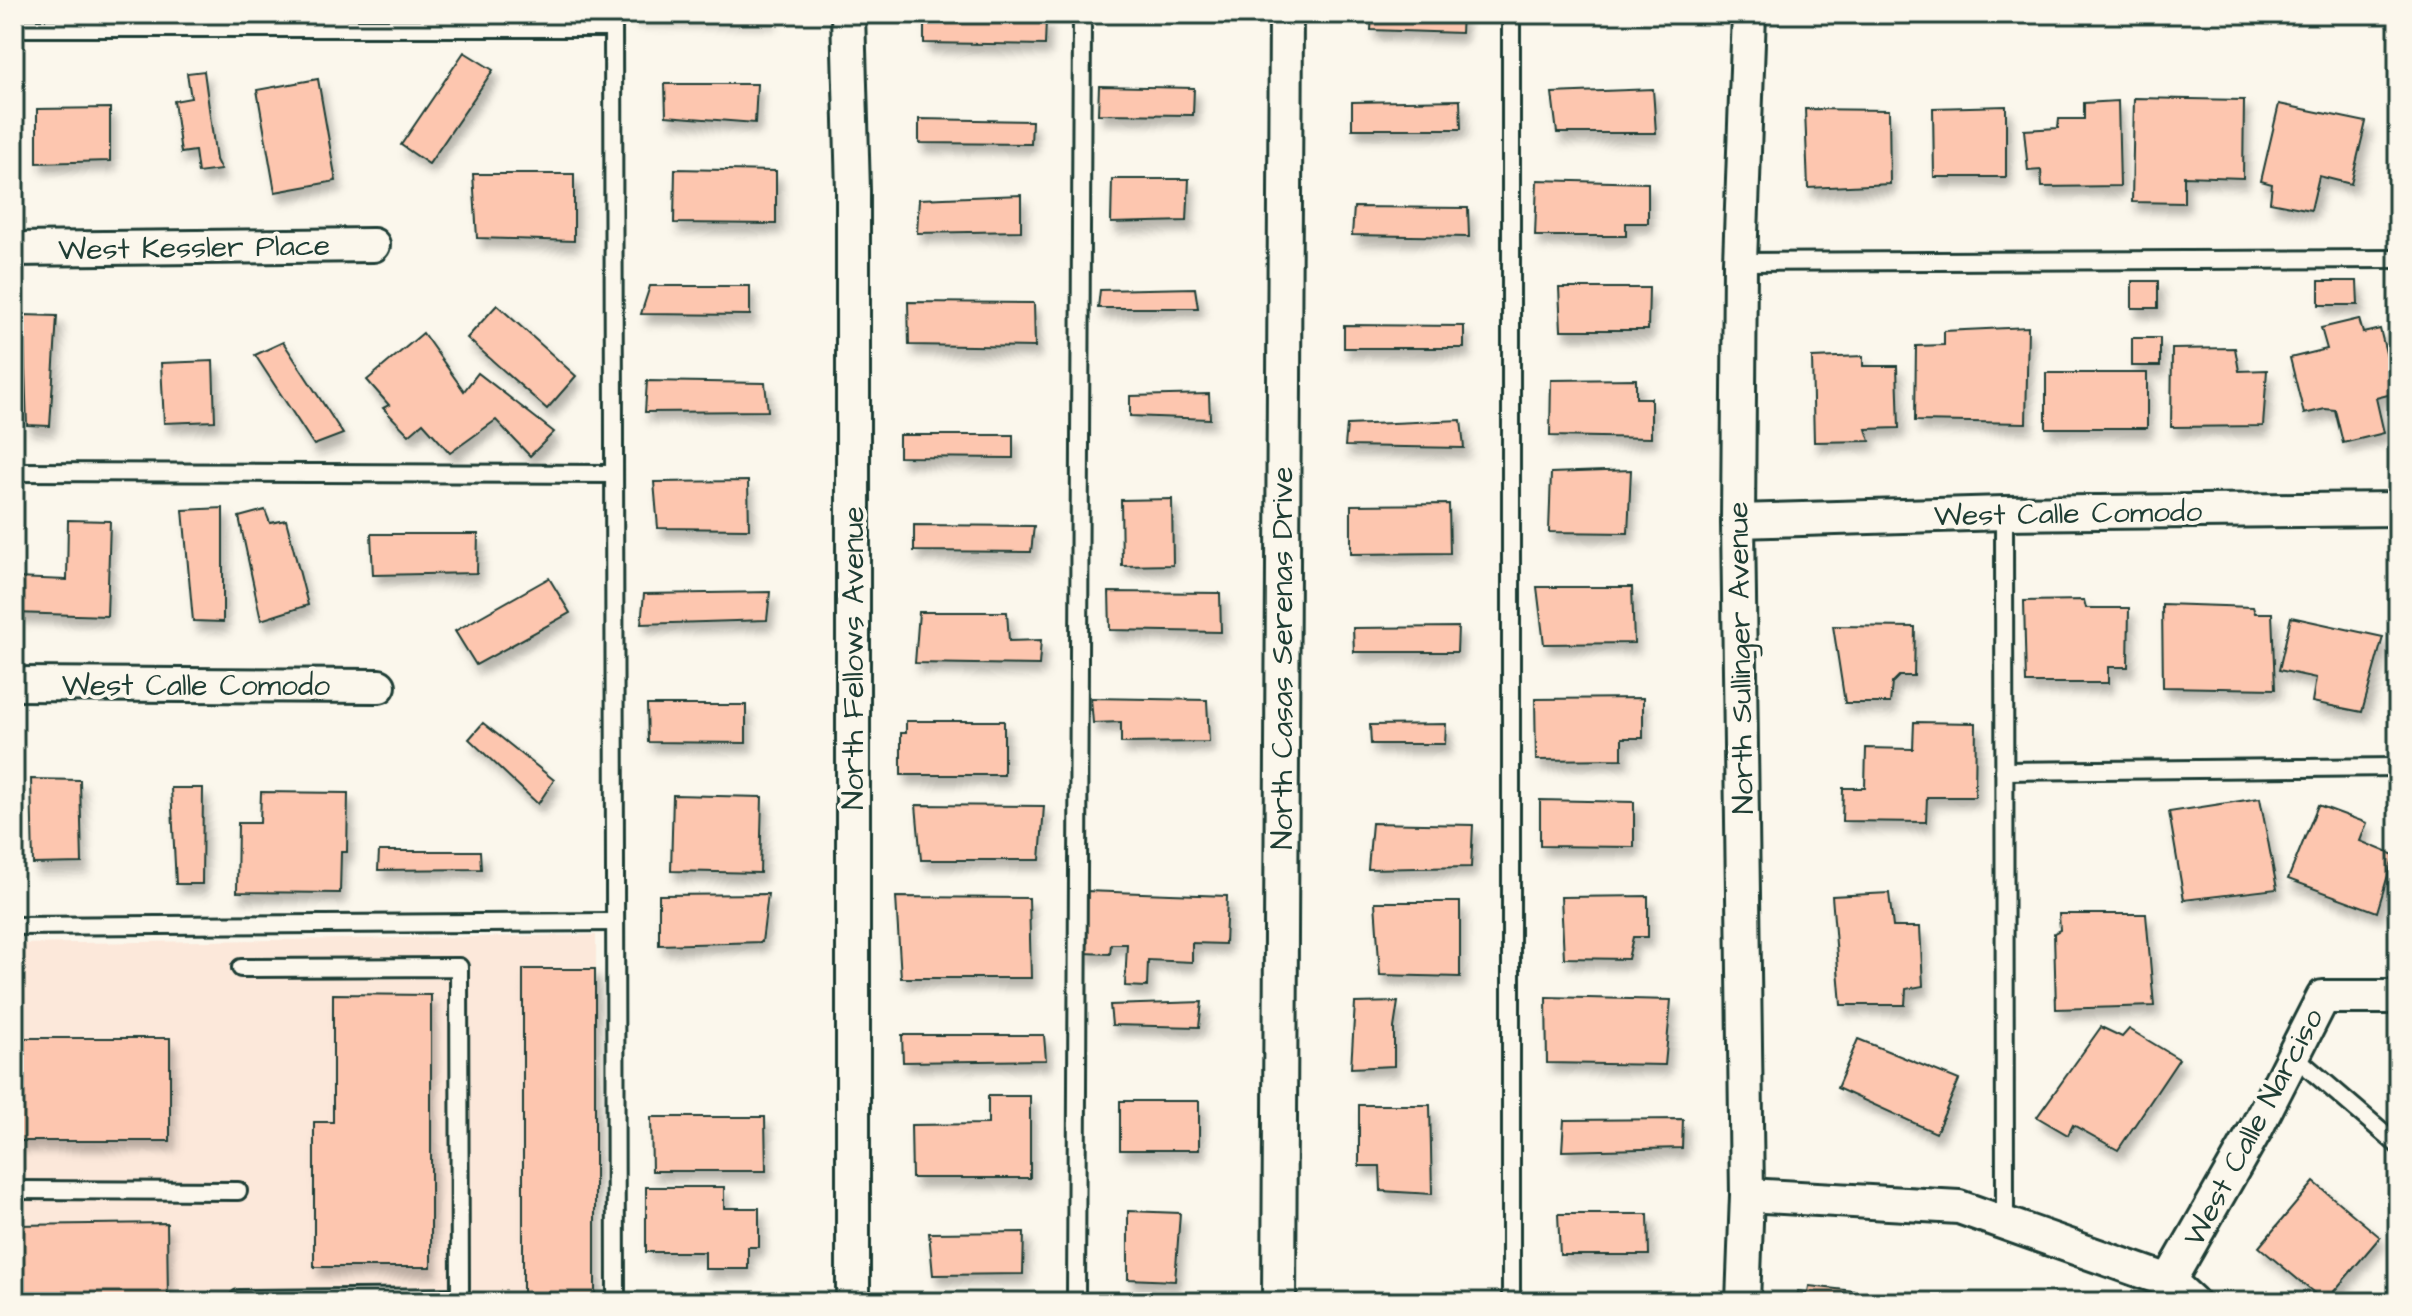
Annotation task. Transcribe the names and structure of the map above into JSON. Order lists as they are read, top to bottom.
{
  "streets": {
    "street": [
      "West Kessler Place",
      "West Calle Comodo",
      "North Fellows Avenue",
      "North Casas Serenas Drive",
      "North Sullinger Avenue",
      "West Calle Narciso"
    ]
  },
  "crossings": [
    ["West Calle Comodo", "North Sullinger Avenue"]
  ]
}
